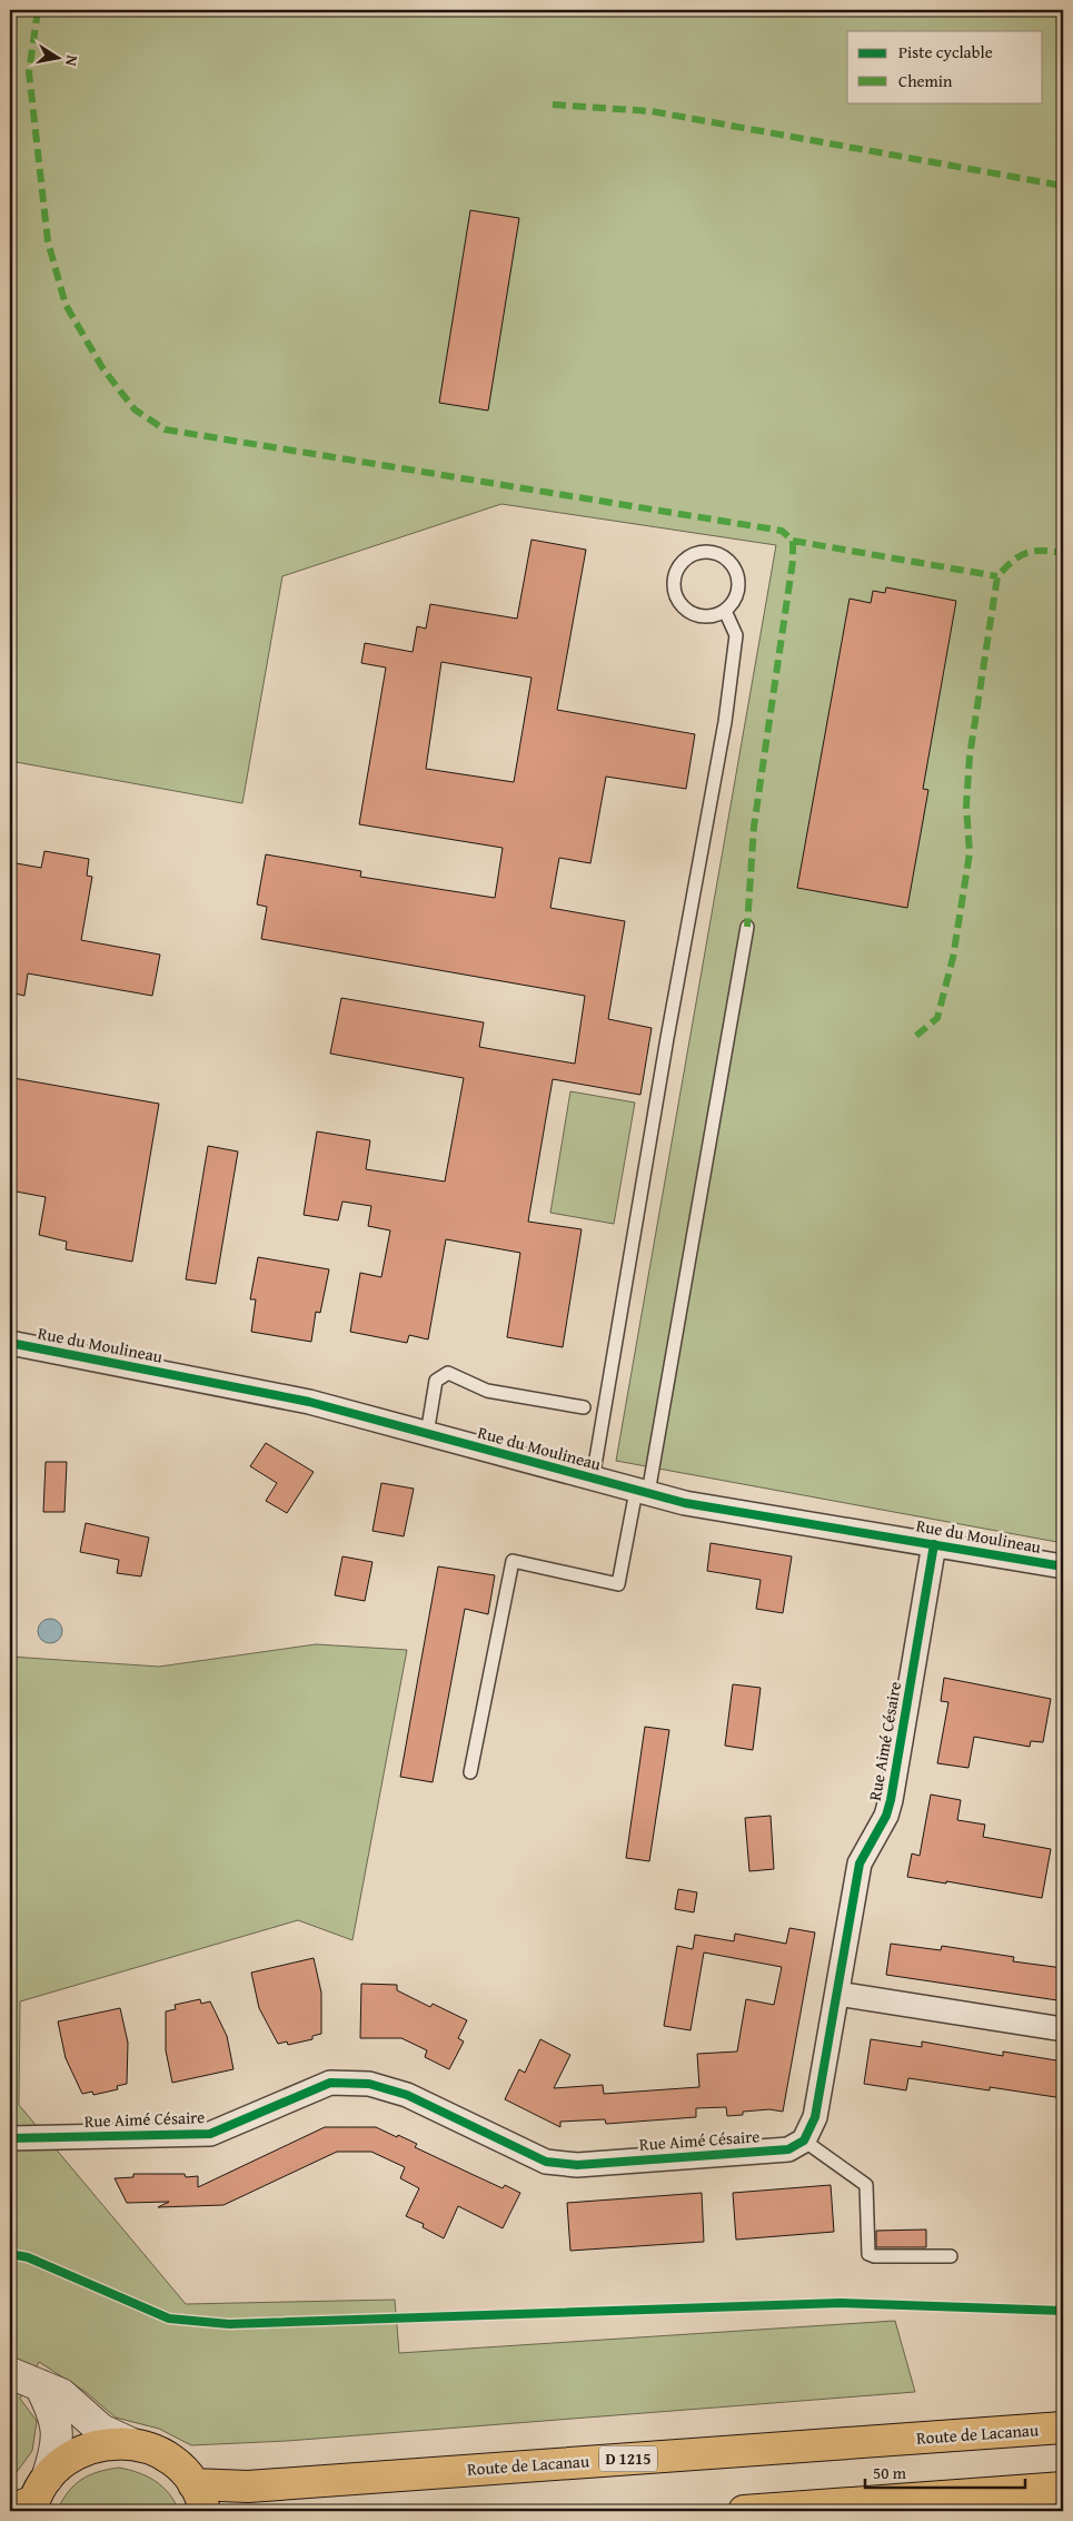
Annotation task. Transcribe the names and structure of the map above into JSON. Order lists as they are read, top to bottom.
{
  "streets": {
    "main road": ["Route de Lacanau", "D 1215"],
    "street": ["Rue du Moulineau", "Rue Aimé Césaire"]
  },
  "crossings": [
    ["Rue du Moulineau", "Rue Aimé Césaire"]
  ],
  "legend": ["Piste cyclable", "Chemin"],
  "scale_bar": "50 m",
  "north": "right"
}
